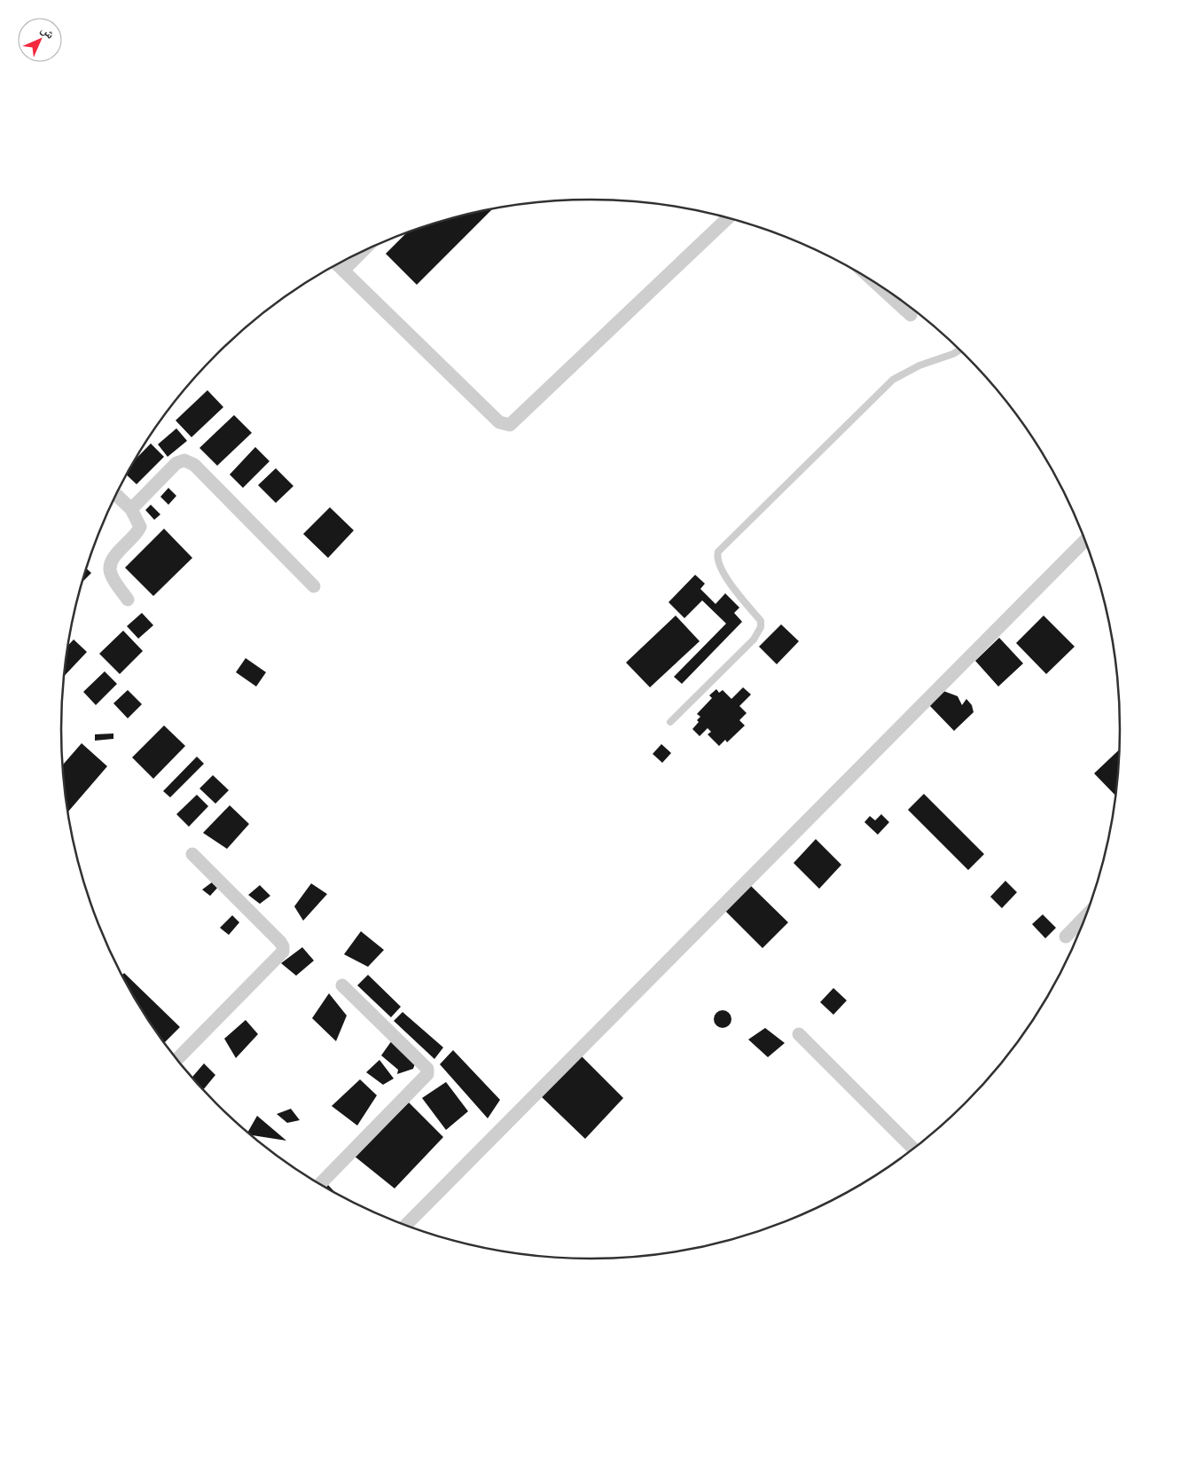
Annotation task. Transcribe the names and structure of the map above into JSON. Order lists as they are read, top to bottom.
{
  "north": "top right"
}
